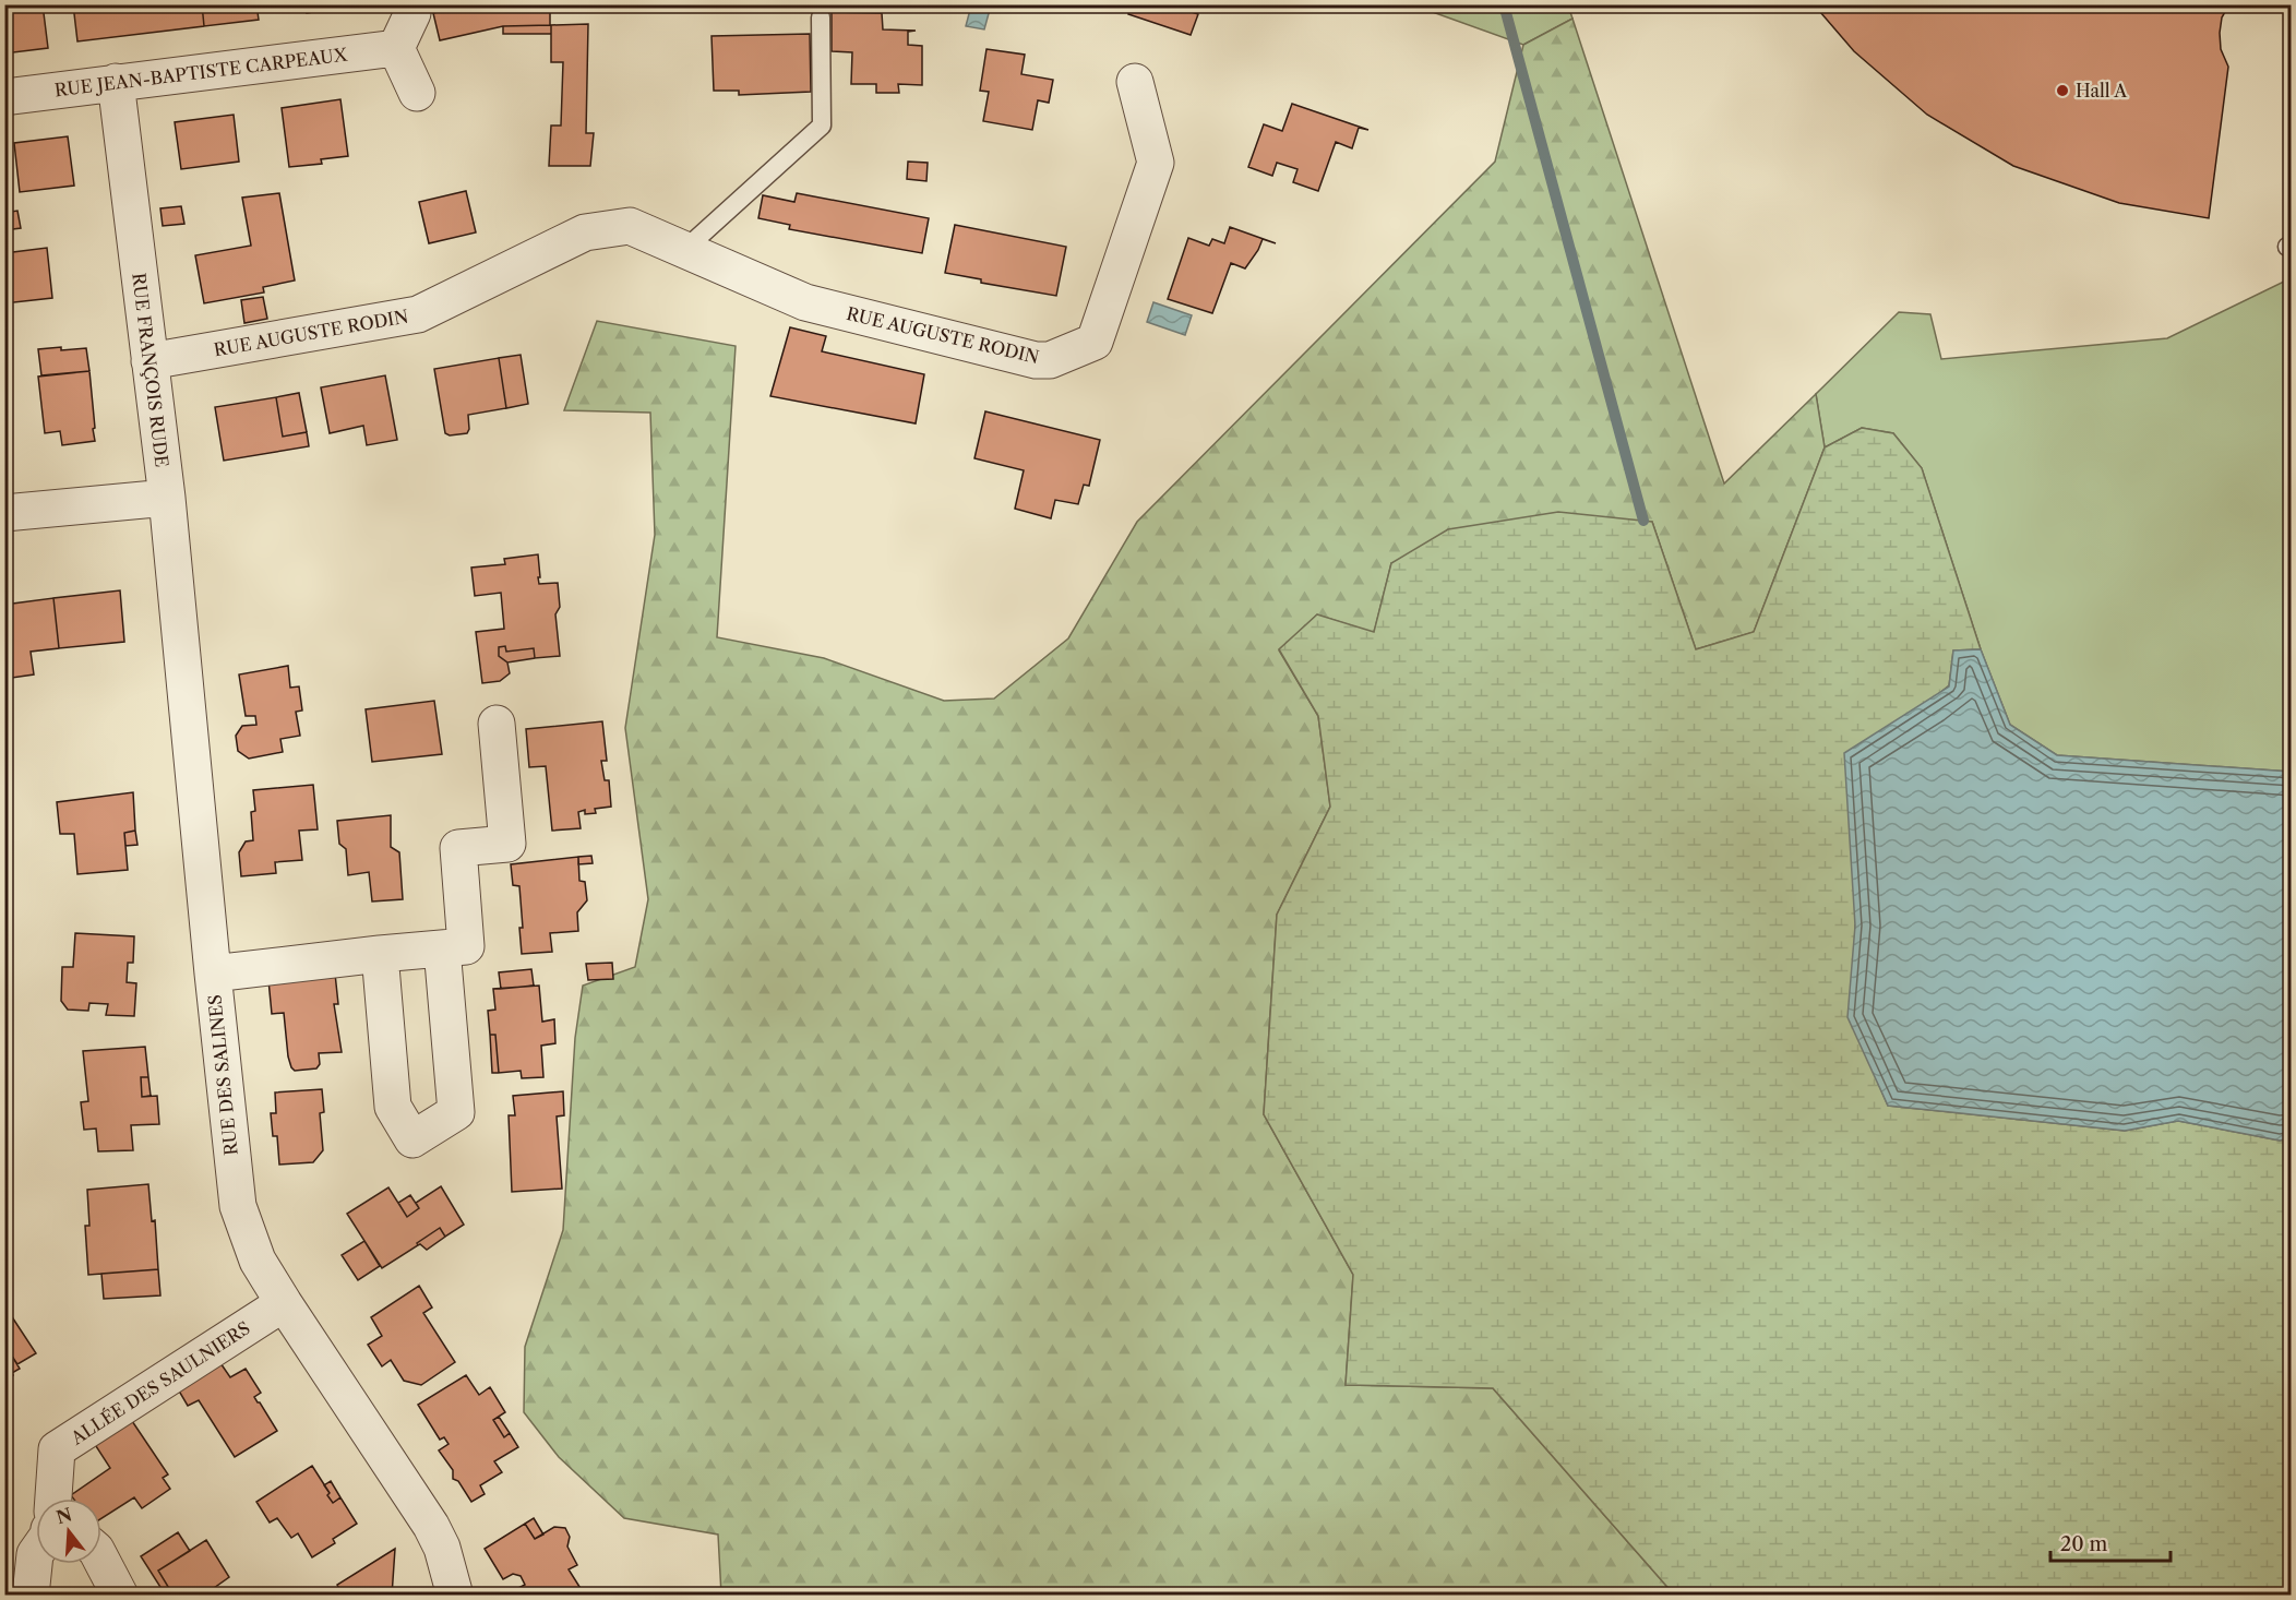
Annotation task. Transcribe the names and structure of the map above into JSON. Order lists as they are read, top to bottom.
{
  "streets": {
    "street": [
      "RUE JEAN-BAPTISTE CARPEAUX",
      "RUE AUGUSTE RODIN",
      "RUE FRANÇOIS RUDE",
      "RUE DES SALINES",
      "ALLÉE DES SAULNIERS"
    ]
  },
  "crossings": [
    ["RUE JEAN-BAPTISTE CARPEAUX", "RUE FRANÇOIS RUDE"],
    ["RUE AUGUSTE RODIN", "RUE FRANÇOIS RUDE"],
    ["RUE FRANÇOIS RUDE", "RUE DES SALINES"],
    ["RUE DES SALINES", "ALLÉE DES SAULNIERS"]
  ],
  "places": ["Hall A"],
  "scale_bar": "20 m",
  "north": "top"
}
